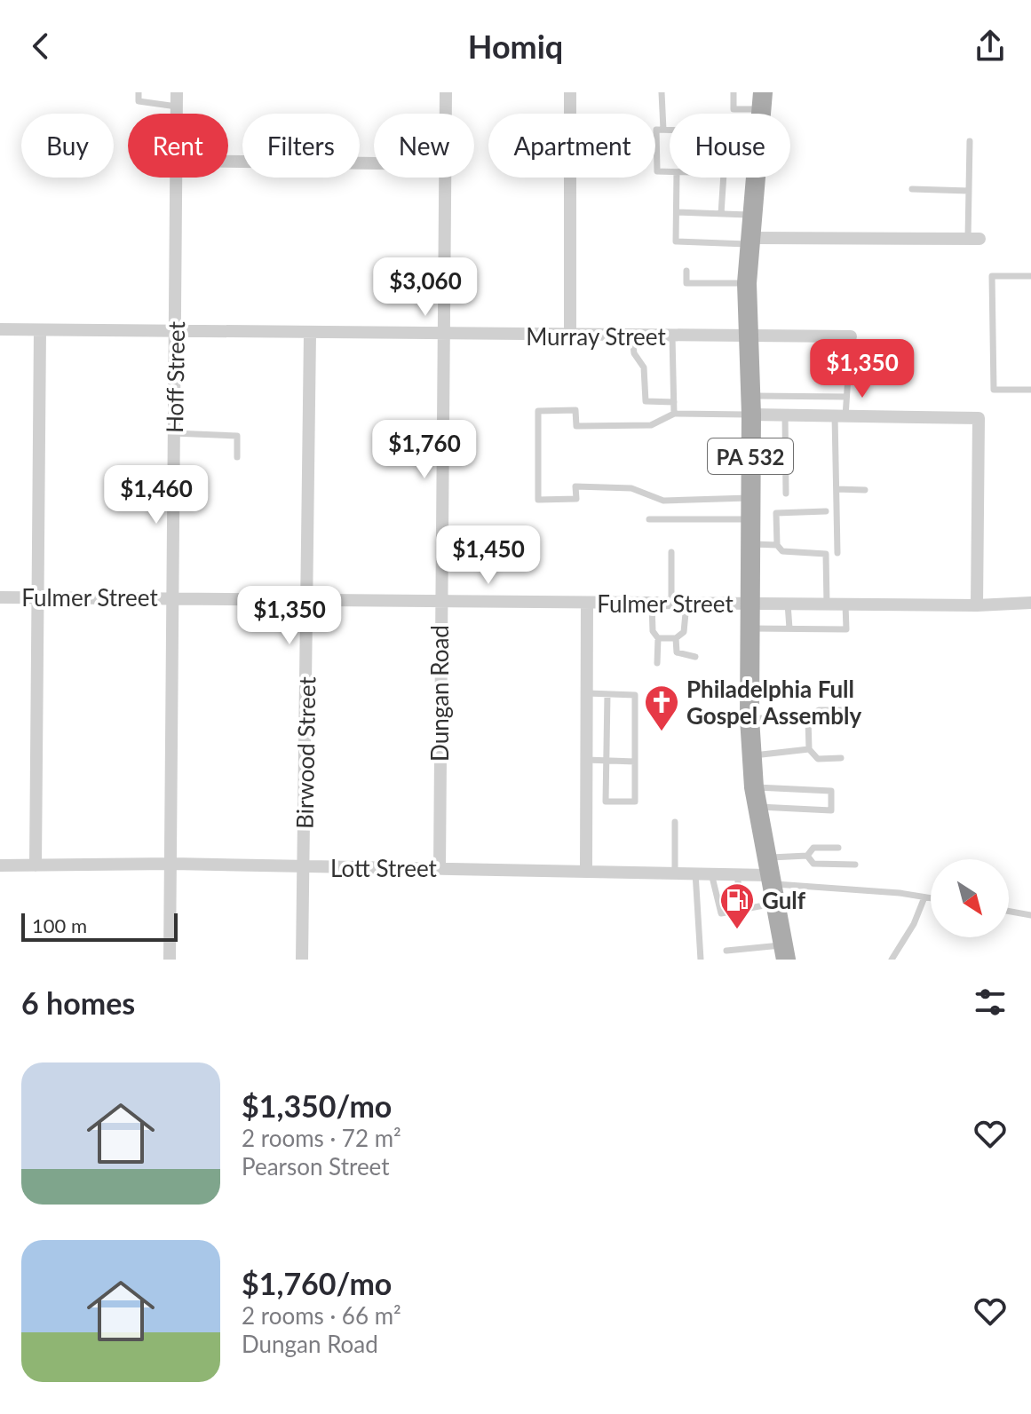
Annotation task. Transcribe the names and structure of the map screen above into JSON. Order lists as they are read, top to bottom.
{
  "streets": {
    "main road": ["PA 532"],
    "street": [
      "Murray Street",
      "Hoff Street",
      "Fulmer Street",
      "Dungan Road",
      "Birwood Street",
      "Lott Street"
    ]
  },
  "crossings": [
    ["Murray Street", "Hoff Street"],
    ["Murray Street", "PA 532"],
    ["Murray Street", "Dungan Road"],
    ["Murray Street", "Birwood Street"],
    ["Hoff Street", "Fulmer Street"],
    ["Hoff Street", "Lott Street"],
    ["PA 532", "Fulmer Street"],
    ["PA 532", "Lott Street"],
    ["Fulmer Street", "Dungan Road"],
    ["Fulmer Street", "Birwood Street"],
    ["Dungan Road", "Lott Street"],
    ["Birwood Street", "Lott Street"]
  ],
  "places": {
    "church": ["Philadelphia Full Gospel Assembly"],
    "fuel station": ["Gulf"]
  },
  "scale_bar": "100 m",
  "north": "bottom right",
  "page": {
    "header": "Homiq",
    "chip": [
      "Buy",
      "Rent",
      "Filters",
      "New",
      "Apartment",
      "House"
    ],
    "price": [
      "$3,060",
      "$1,350",
      "$1,760",
      "$1,460",
      "$1,450",
      "$1,350"
    ],
    "scale": "100 m",
    "heading": "6 homes",
    "list": [
      {
        "name": "$1,350/mo",
        "note": "2 rooms · 72 m² · Pearson Street"
      },
      {
        "name": "$1,760/mo",
        "note": "2 rooms · 66 m² · Dungan Road"
      }
    ]
  }
}
